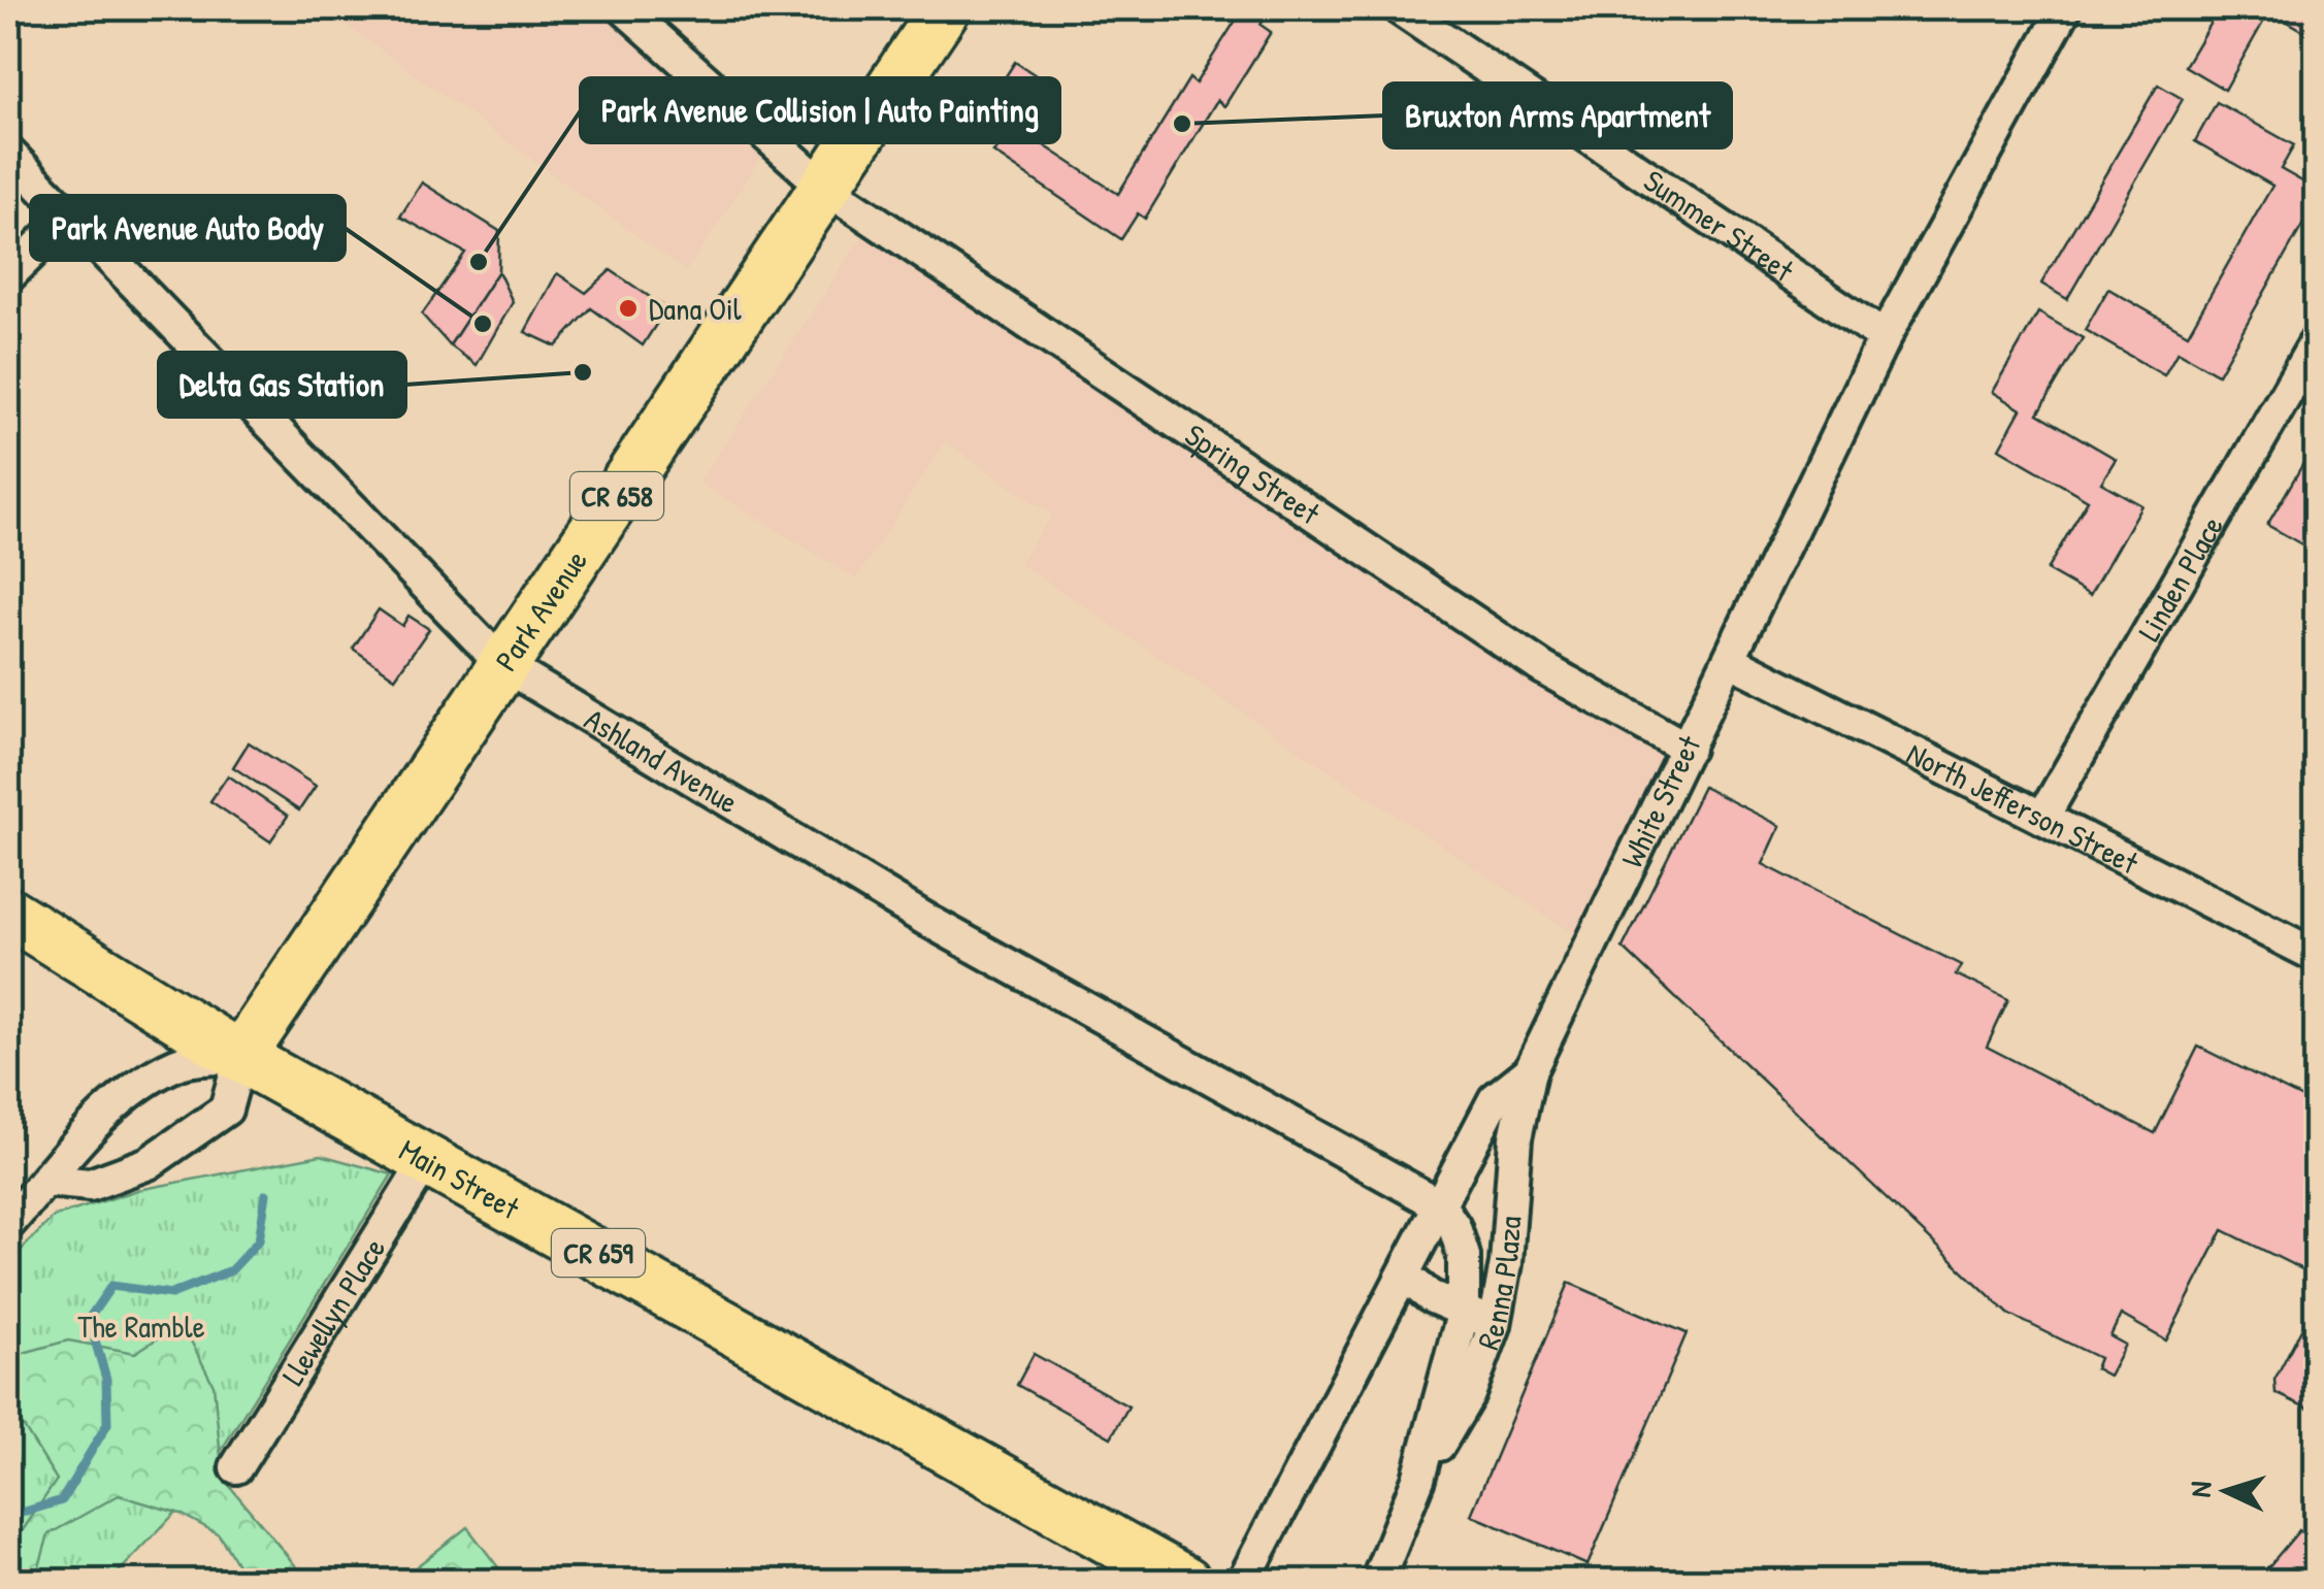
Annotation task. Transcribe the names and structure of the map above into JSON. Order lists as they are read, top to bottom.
{
  "streets": {
    "main road": [
      "CR 658",
      "Park Avenue",
      "Main Street",
      "CR 659"
    ],
    "street": [
      "Summer Street",
      "Spring Street",
      "Linden Place",
      "Ashland Avenue",
      "White Street",
      "North Jefferson Street",
      "Renna Plaza",
      "Llewellyn Place"
    ]
  },
  "crossings": [
    ["Summer Street", "White Street"],
    ["Spring Street", "Park Avenue"],
    ["Spring Street", "White Street"],
    ["Linden Place", "North Jefferson Street"],
    ["Park Avenue", "Ashland Avenue"],
    ["Park Avenue", "Main Street"],
    ["Ashland Avenue", "White Street"],
    ["Ashland Avenue", "Renna Plaza"],
    ["White Street", "North Jefferson Street"],
    ["White Street", "Renna Plaza"],
    ["Main Street", "Llewellyn Place"]
  ],
  "parks": ["The Ramble"],
  "places": [
    "Bruxton Arms Apartment",
    "Park Avenue Collision | Auto Painting",
    "Dana Oil",
    "Park Avenue Auto Body",
    "Delta Gas Station"
  ],
  "north": "left"
}
